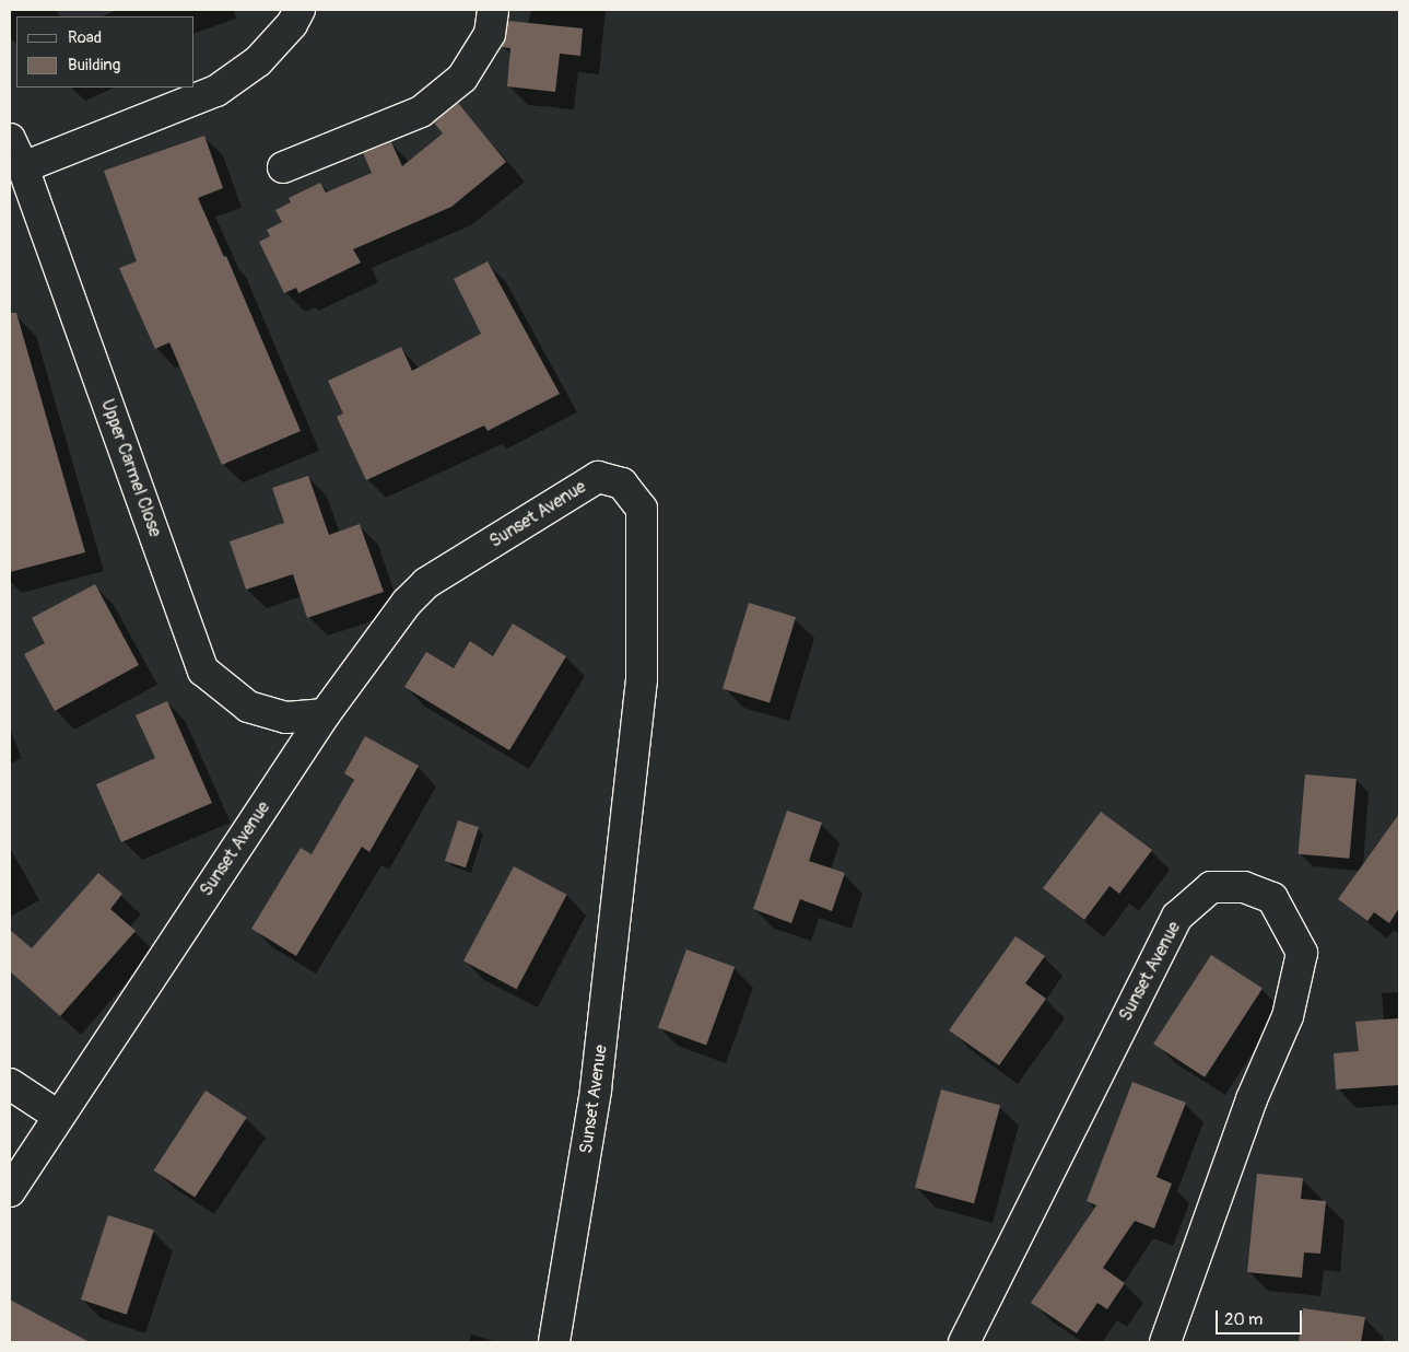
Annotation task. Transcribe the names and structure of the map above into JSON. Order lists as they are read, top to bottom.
{
  "streets": {
    "street": ["Upper Carmel Close", "Sunset Avenue"]
  },
  "crossings": [
    ["Upper Carmel Close", "Sunset Avenue"]
  ],
  "legend": ["Road", "Building"],
  "scale_bar": "20 m"
}
